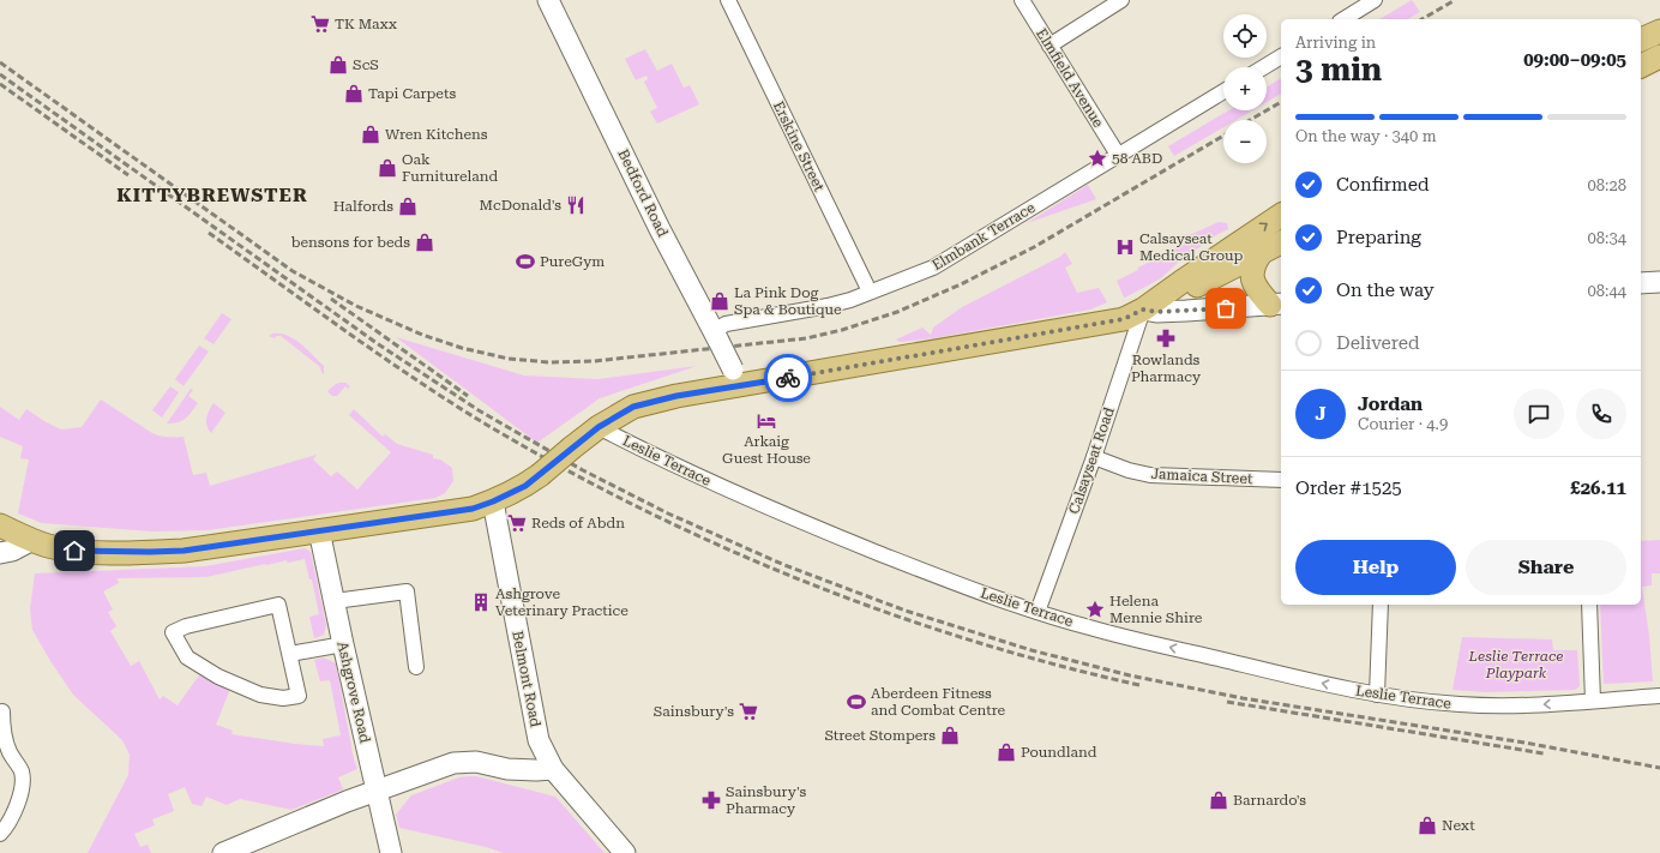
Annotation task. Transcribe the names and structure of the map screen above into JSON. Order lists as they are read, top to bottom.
{
  "streets": {
    "street": [
      "Elmfield Avenue",
      "Erskine Street",
      "Bedford Road",
      "Elmbank Terrace",
      "Leslie Terrace",
      "Calsayseat Road",
      "Jamaica Street",
      "Belmont Road",
      "Ashgrove Road"
    ]
  },
  "crossings": [
    ["Elmfield Avenue", "Elmbank Terrace"],
    ["Erskine Street", "Elmbank Terrace"],
    ["Bedford Road", "Elmbank Terrace"],
    ["Leslie Terrace", "Calsayseat Road"],
    ["Calsayseat Road", "Jamaica Street"]
  ],
  "one_way": ["Leslie Terrace"],
  "districts": ["KITTYBREWSTER"],
  "parks": ["Leslie Terrace Playpark"],
  "places": {
    "supermarket": ["TK Maxx", "Reds of Abdn", "Sainsbury's"],
    "shop": [
      "ScS",
      "Tapi Carpets",
      "Wren Kitchens",
      "Oak Furnitureland",
      "Halfords",
      "bensons for beds",
      "La Pink Dog Spa & Boutique",
      "Street Stompers",
      "Poundland",
      "Barnardo's",
      "Next"
    ],
    "place": ["58 ABD", "Helena Mennie Shire"],
    "restaurant": ["McDonald's"],
    "hospital": ["Calsayseat Medical Group"],
    "sports": ["PureGym", "Aberdeen Fitness and Combat Centre"],
    "pharmacy": ["Rowlands Pharmacy", "Sainsbury's Pharmacy"],
    "hotel": ["Arkaig Guest House"],
    "building": ["Ashgrove Veterinary Practice"]
  },
  "page": {
    "map_buttons": ["+", "−"],
    "heading": ["3 min", "Arriving in", "09:00–09:05"],
    "panel": [
      "Jordan",
      "Courier · 4.9",
      "Order #1525",
      "£26.11"
    ],
    "bar": "On the way · 340 m",
    "list": [
      ["Confirmed", "08:28"],
      ["Preparing", "08:34"],
      ["On the way", "08:44"],
      "Delivered"
    ],
    "round": "J",
    "buttons": ["Help", "Share"]
  }
}
